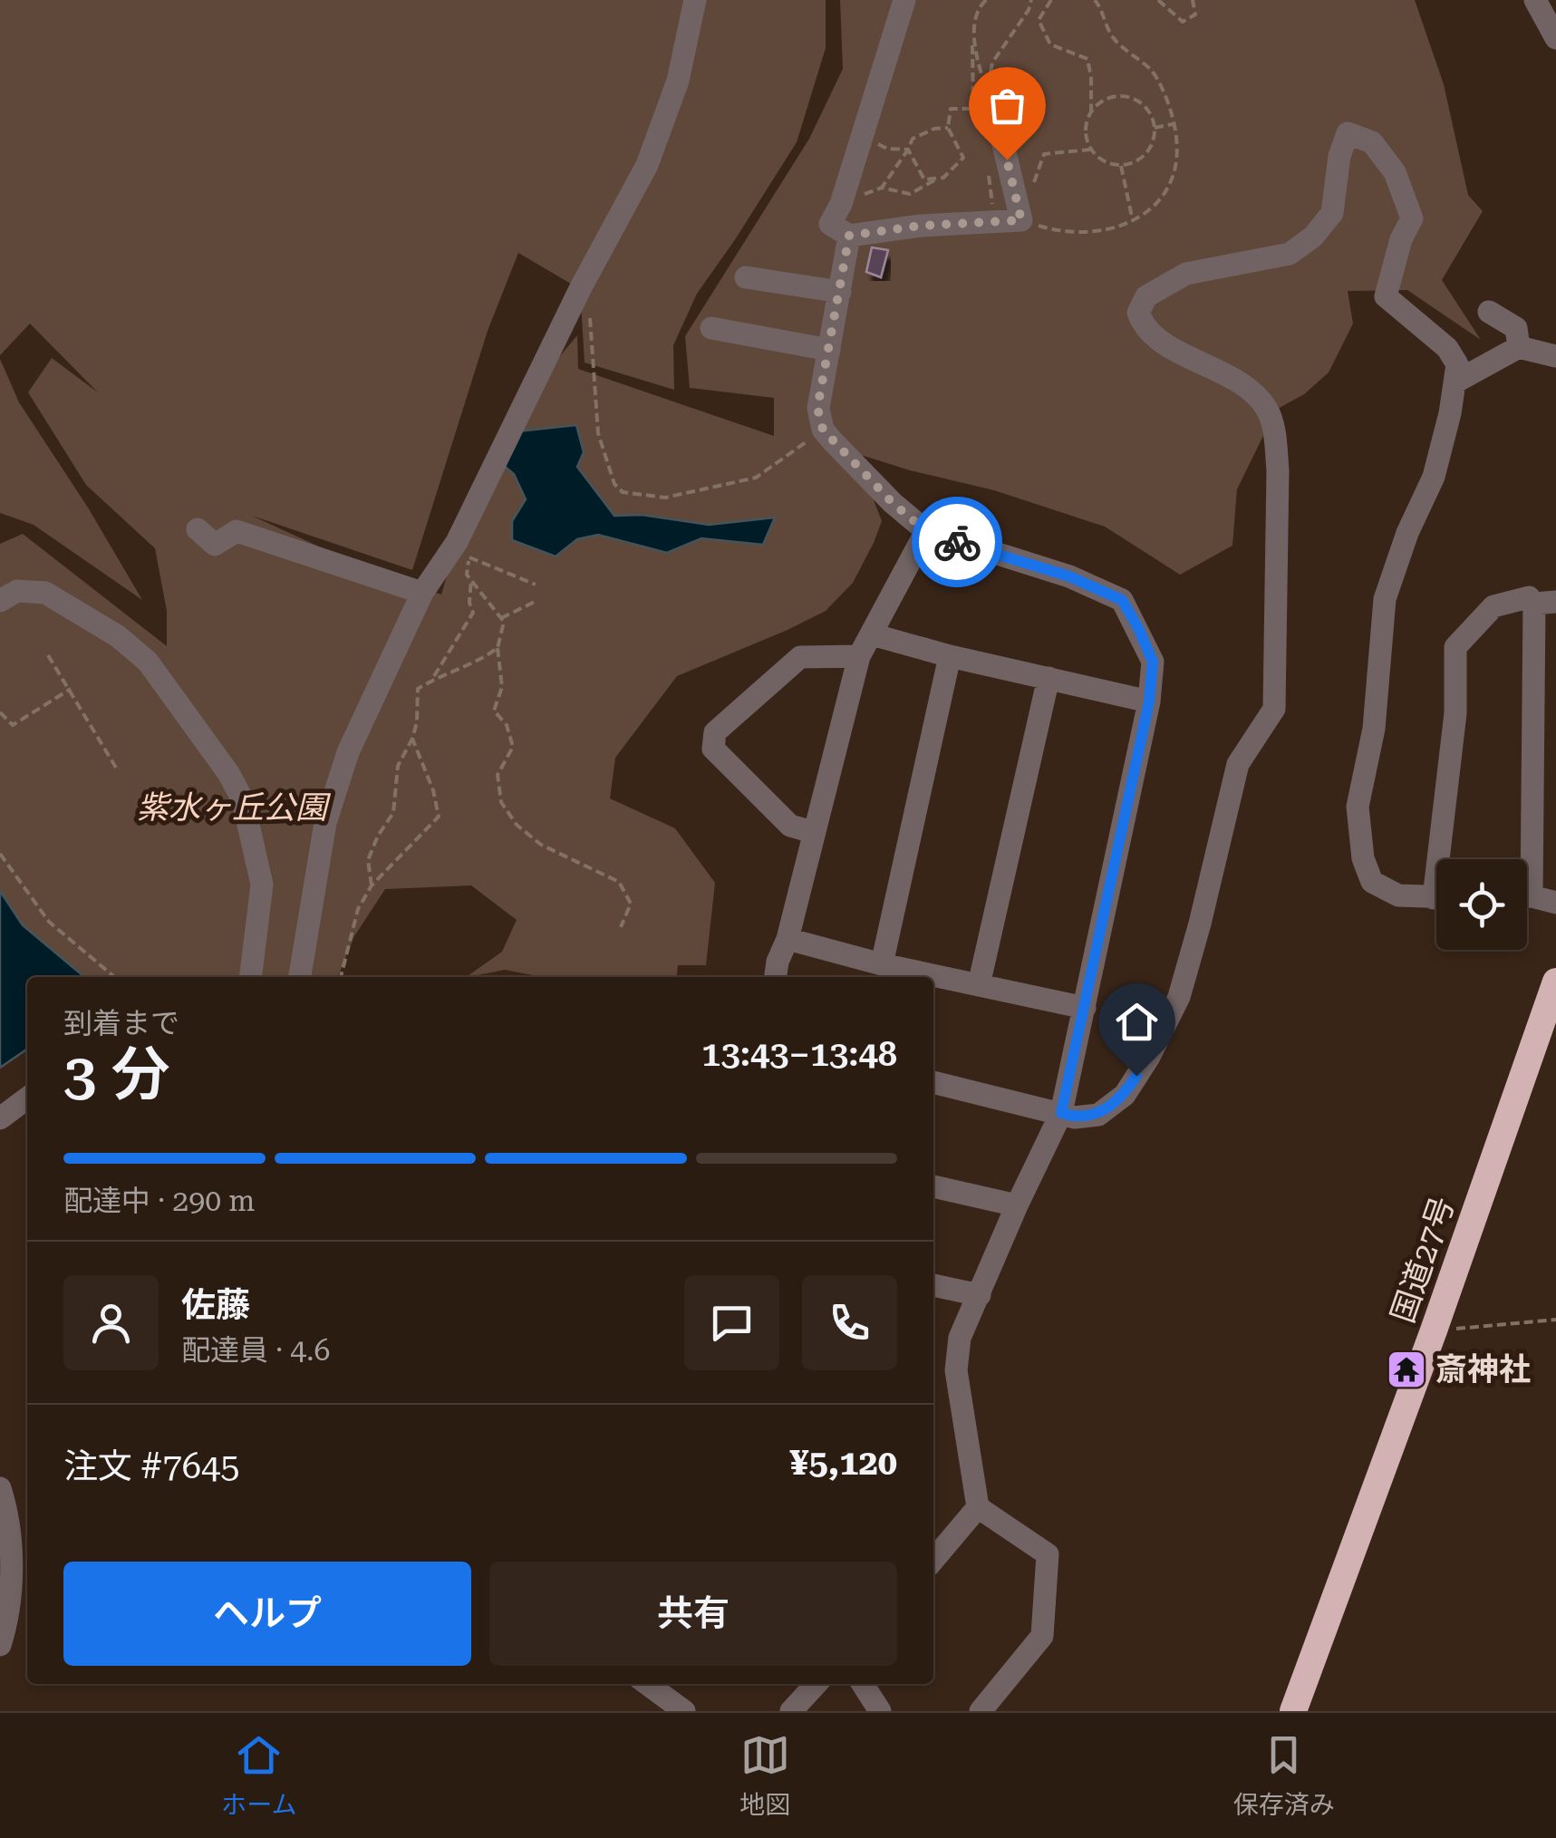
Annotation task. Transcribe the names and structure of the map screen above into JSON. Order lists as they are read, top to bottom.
{
  "streets": {
    "highway": ["国道27号"]
  },
  "parks": ["紫水ヶ丘公園"],
  "places": {
    "temple": ["斎神社"]
  },
  "page": {
    "heading": ["3 分", "到着まで", "13:43–13:48"],
    "panel": [
      "佐藤",
      "配達員 · 4.6",
      "注文 #7645",
      "¥5,120"
    ],
    "bar": "配達中 · 290 m",
    "buttons": ["ヘルプ", "共有"],
    "tabs": ["ホーム", "地図", "保存済み"]
  }
}
